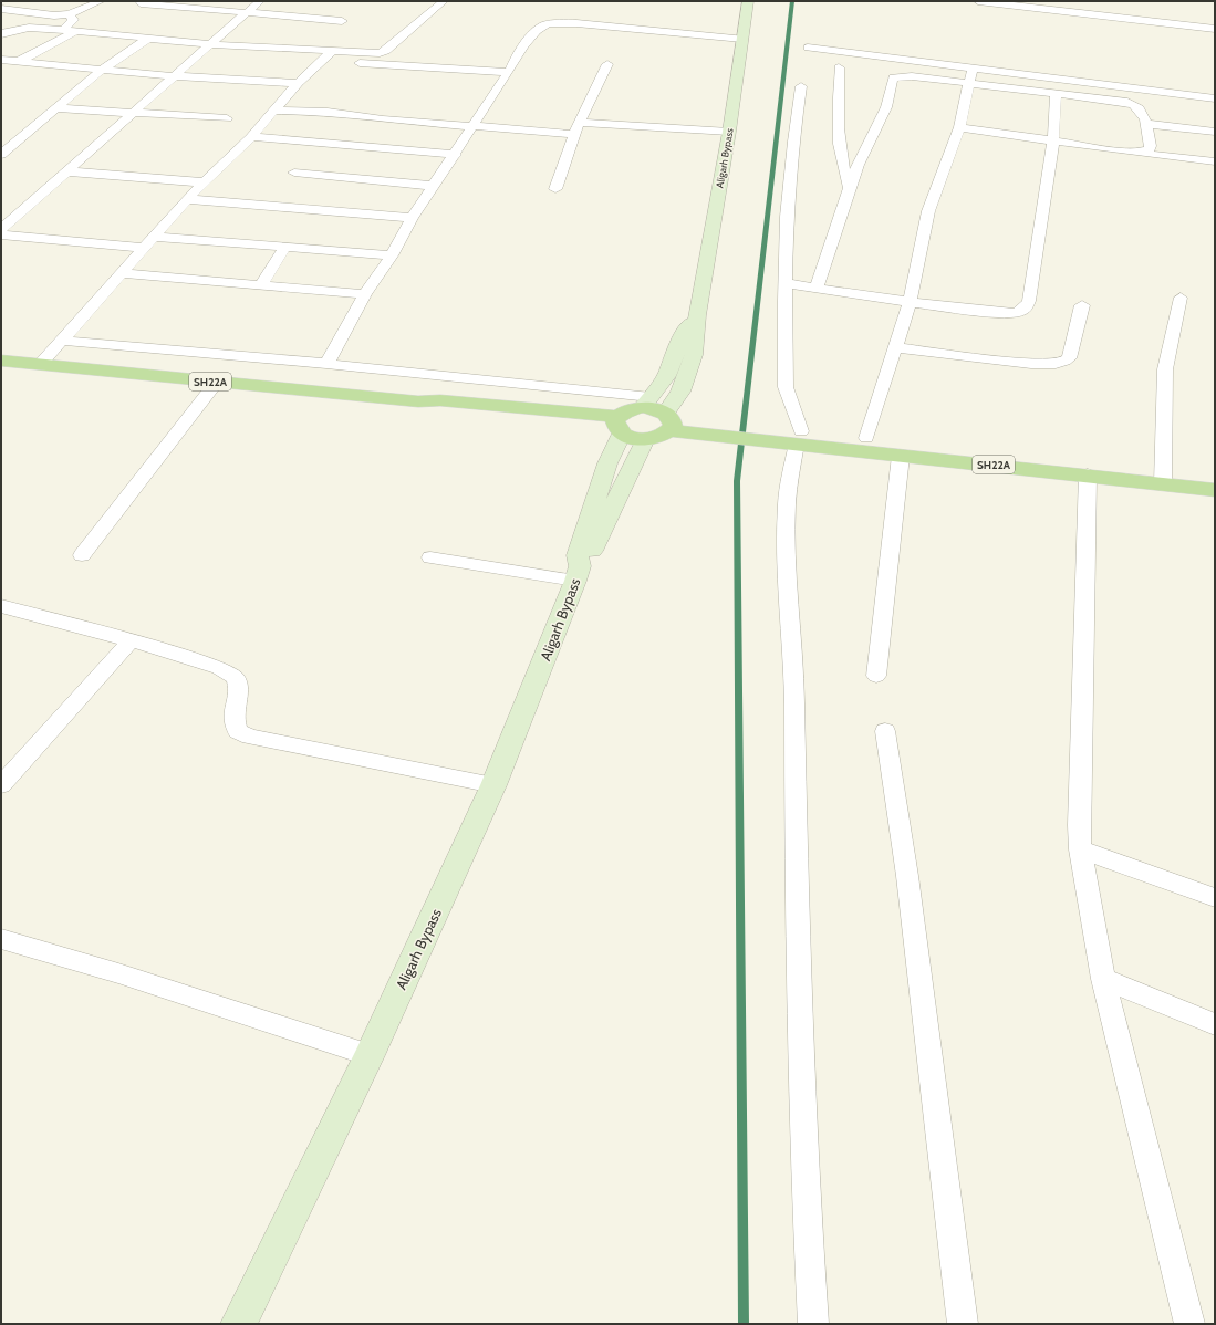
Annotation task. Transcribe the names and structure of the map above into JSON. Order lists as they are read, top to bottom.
{
  "streets": {
    "main road": ["Aligarh Bypass", "SH22A"]
  },
  "crossings": [
    ["Aligarh Bypass", "SH22A"]
  ]
}
